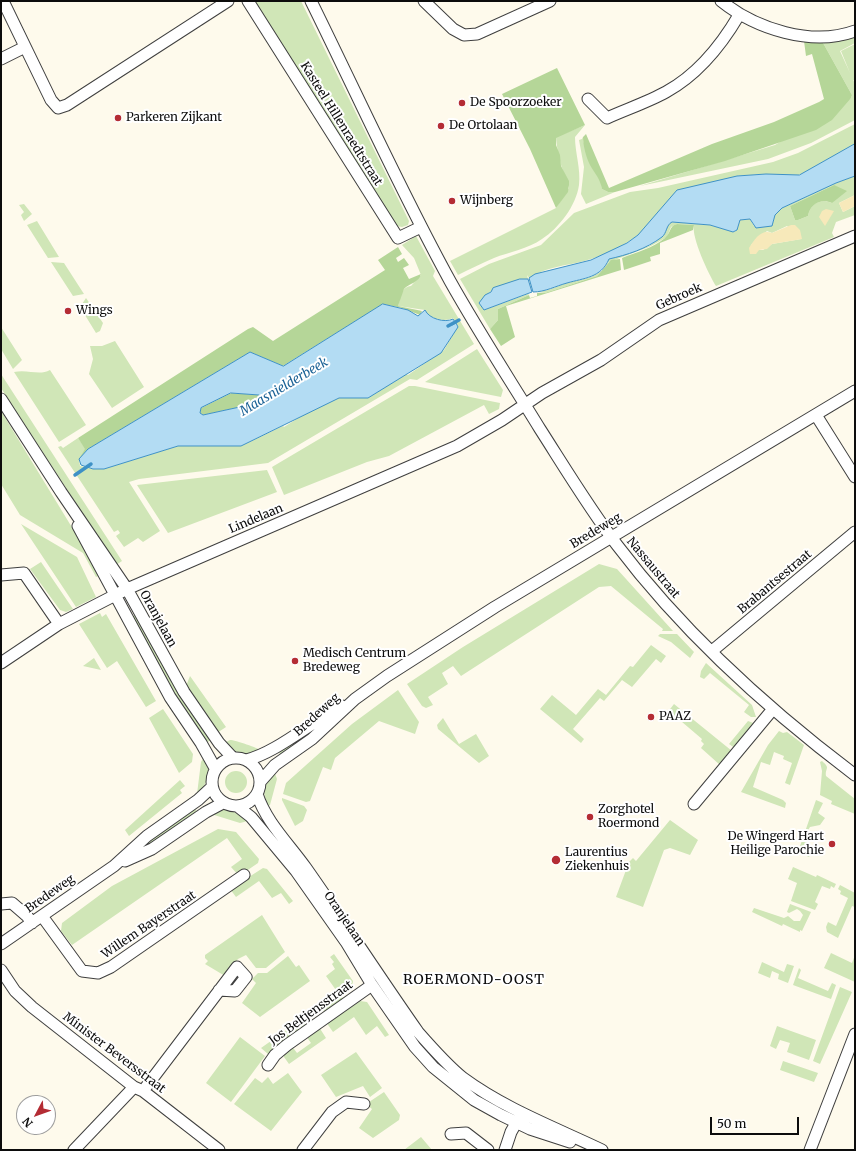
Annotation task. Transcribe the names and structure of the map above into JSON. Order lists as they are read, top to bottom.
{
  "streets": {
    "street": [
      "Kasteel Hillenraedtstraat",
      "Gebroek",
      "Lindelaan",
      "Bredeweg",
      "Nassaustraat",
      "Brabantsestraat",
      "Oranjelaan",
      "Willem Bayerstraat",
      "Jos Beltjensstraat",
      "Minister Beversstraat"
    ]
  },
  "crossings": [
    ["Kasteel Hillenraedtstraat", "Gebroek"],
    ["Kasteel Hillenraedtstraat", "Lindelaan"],
    ["Kasteel Hillenraedtstraat", "Nassaustraat"],
    ["Gebroek", "Lindelaan"],
    ["Gebroek", "Nassaustraat"],
    ["Lindelaan", "Nassaustraat"],
    ["Lindelaan", "Oranjelaan"],
    ["Bredeweg", "Nassaustraat"],
    ["Bredeweg", "Oranjelaan"],
    ["Bredeweg", "Willem Bayerstraat"],
    ["Nassaustraat", "Brabantsestraat"],
    ["Oranjelaan", "Jos Beltjensstraat"]
  ],
  "districts": ["ROERMOND-OOST"],
  "water": ["Maasnielderbeek"],
  "places": [
    "De Spoorzoeker",
    "Parkeren Zijkant",
    "De Ortolaan",
    "Wijnberg",
    "Wings",
    "Medisch Centrum Bredeweg",
    "PAAZ",
    "Zorghotel Roermond",
    "De Wingerd Hart Heilige Parochie",
    "Laurentius Ziekenhuis"
  ],
  "scale_bar": "50 m",
  "north": "bottom left"
}
